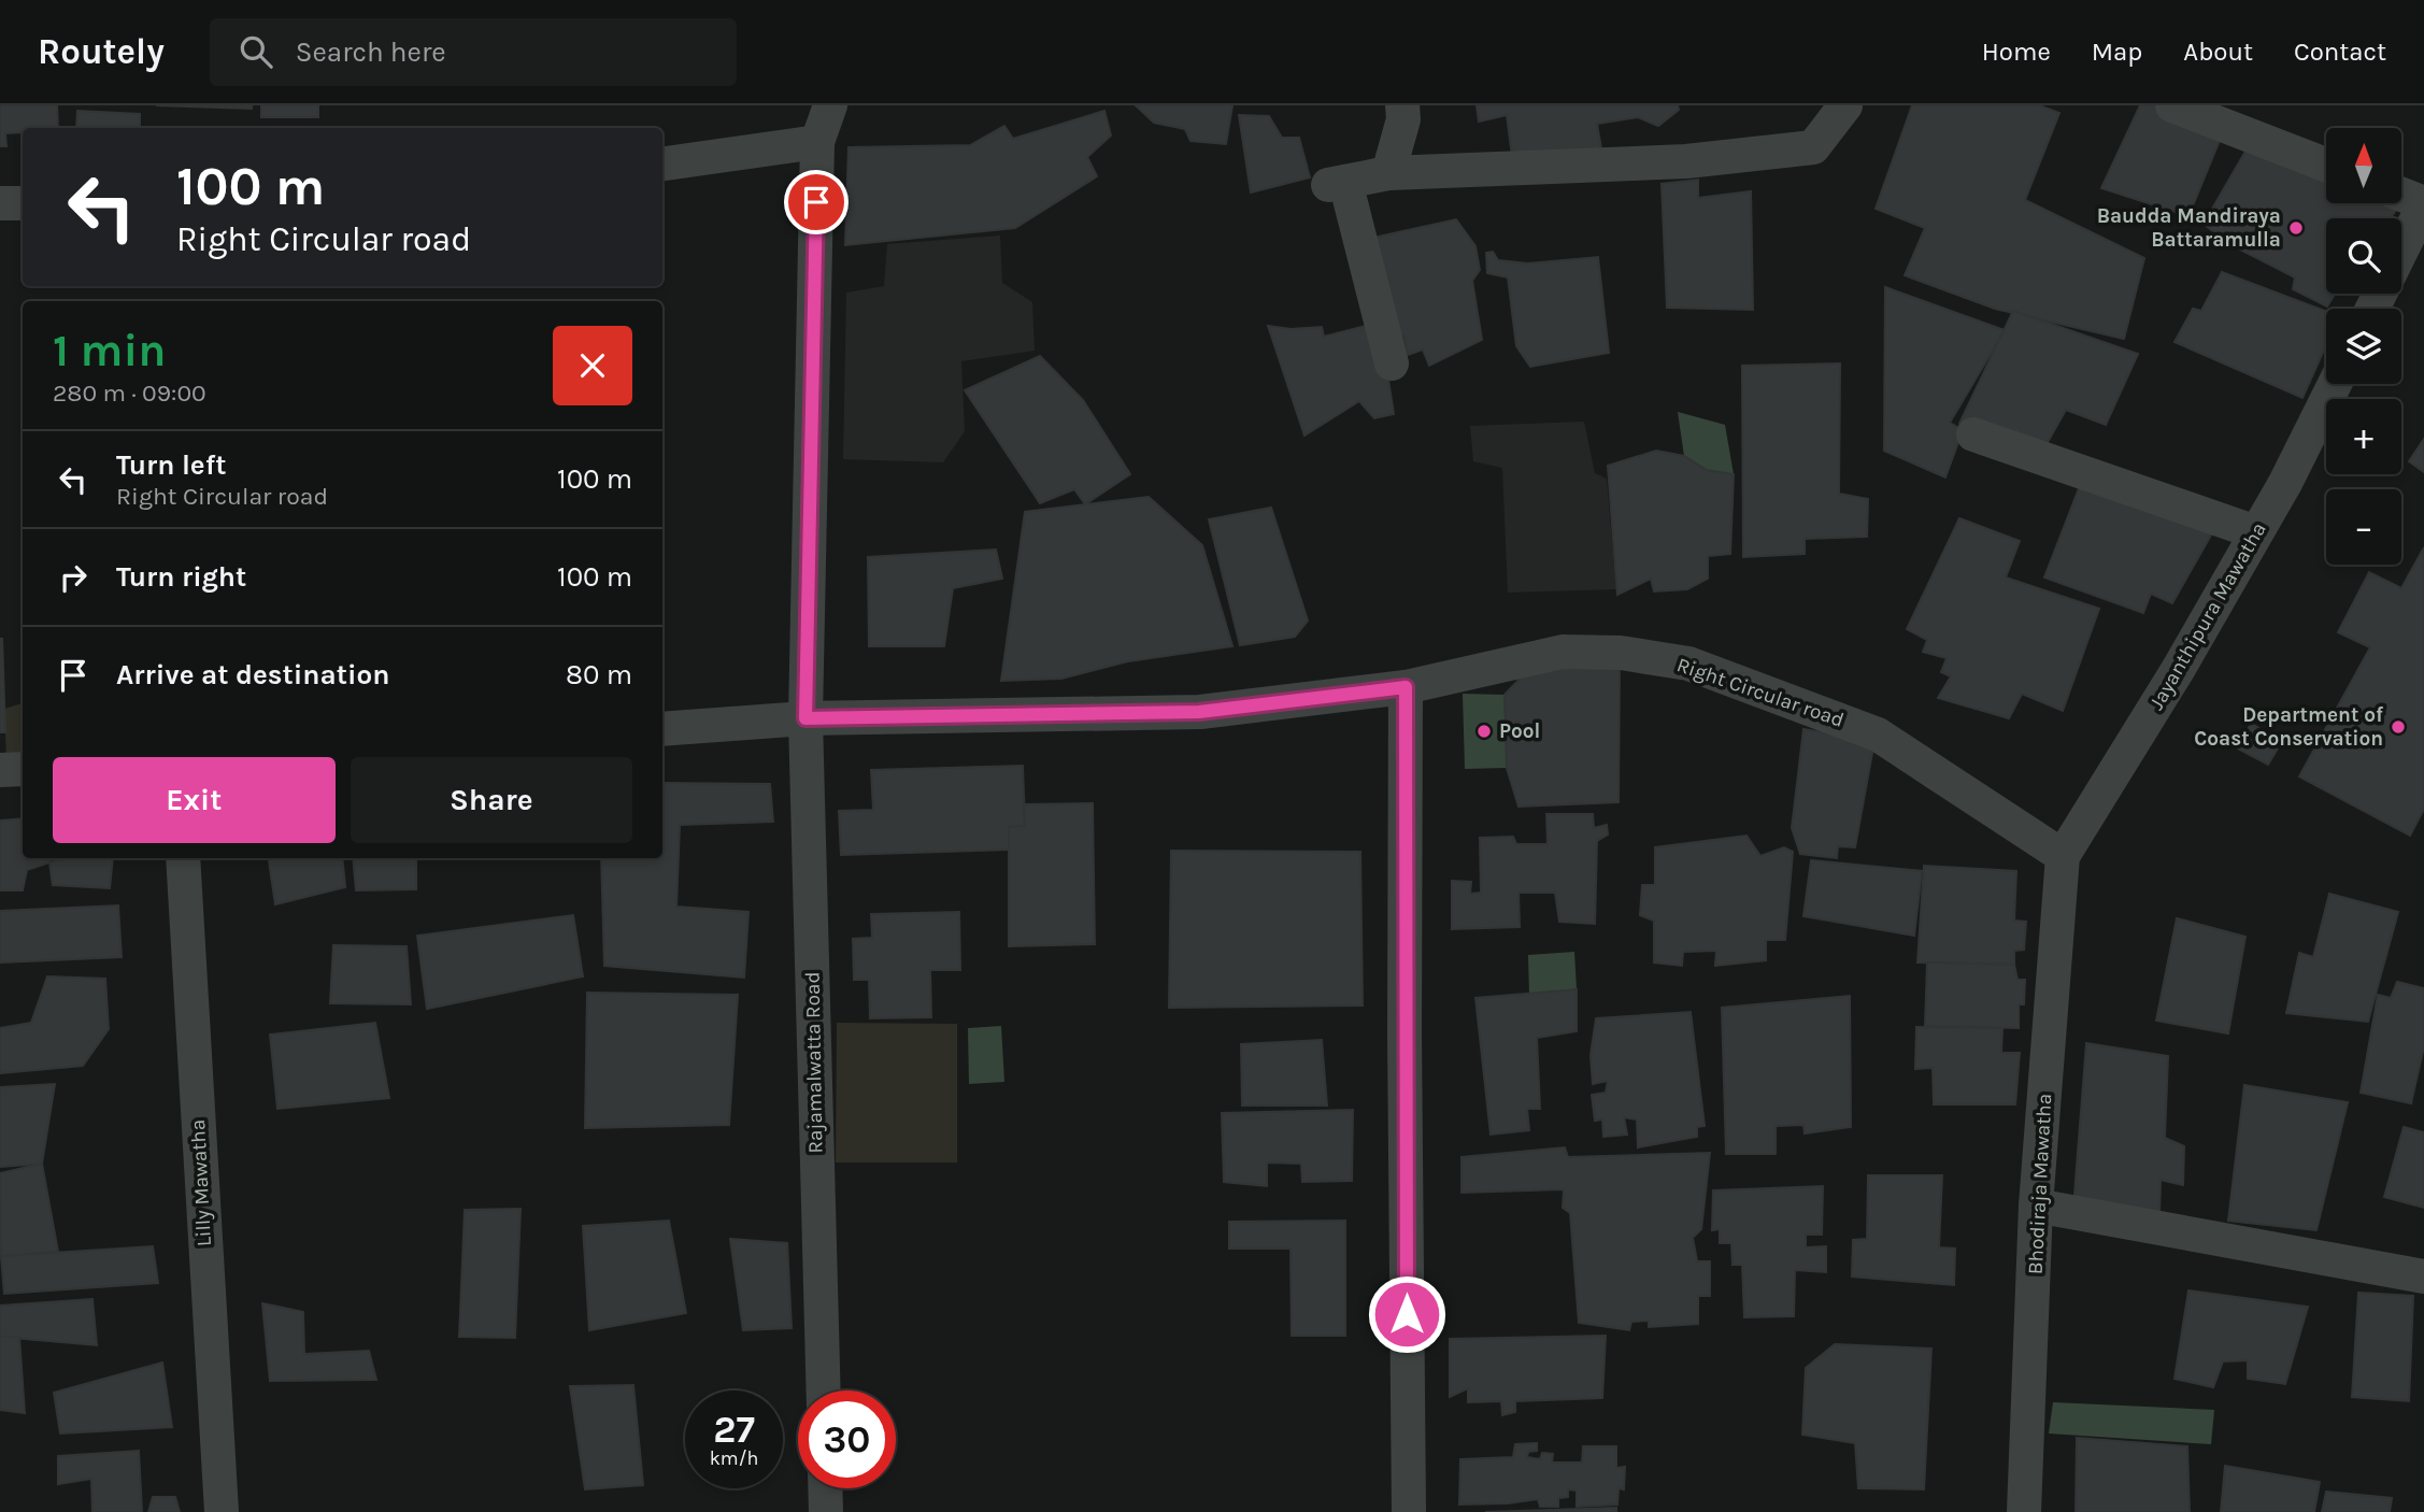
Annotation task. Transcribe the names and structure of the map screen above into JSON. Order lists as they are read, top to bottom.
{
  "streets": {
    "street": [
      "Jayanthipura Mawatha",
      "Right Circular road",
      "Rajamalwatta Road",
      "Lilly Mawatha",
      "Bhodiraja Mawatha"
    ]
  },
  "crossings": [
    ["Jayanthipura Mawatha", "Right Circular road"],
    ["Jayanthipura Mawatha", "Bhodiraja Mawatha"],
    ["Right Circular road", "Rajamalwatta Road"],
    ["Right Circular road", "Bhodiraja Mawatha"]
  ],
  "places": ["Baudda Mandiraya Battaramulla", "Department of Coast Conservation", "Pool"],
  "north": "top",
  "page": {
    "header": "Routely",
    "search": "Search here",
    "nav": [
      "Home",
      "Map",
      "About",
      "Contact"
    ],
    "map_buttons": ["+", "−"],
    "turn": ["100 m", "Right Circular road"],
    "heading": ["1 min", "280 m · 09:00"],
    "list": [
      {
        "name": "Turn left",
        "note": "Right Circular road",
        "value": "100 m"
      },
      {
        "name": "Turn right",
        "value": "100 m"
      },
      {
        "name": "Arrive at destination",
        "value": "80 m"
      }
    ],
    "buttons": ["Exit", "Share"],
    "speed": "27 km/h",
    "limit": "30"
  }
}
